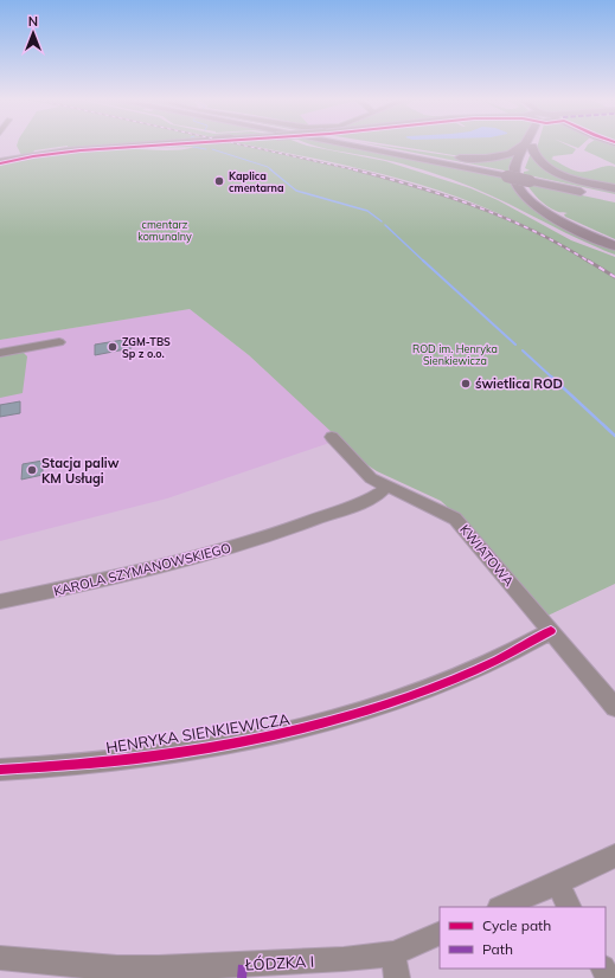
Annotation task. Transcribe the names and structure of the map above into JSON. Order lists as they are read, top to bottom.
{
  "streets": {
    "street": [
      "KWIATOWA",
      "KAROLA SZYMANOWSKIEGO",
      "HENRYKA SIENKIEWICZA",
      "ŁÓDZKA I"
    ]
  },
  "crossings": [
    ["KWIATOWA", "KAROLA SZYMANOWSKIEGO"],
    ["KWIATOWA", "HENRYKA SIENKIEWICZA"]
  ],
  "parks": ["cmentarz komunalny", "ROD im. Henryka Sienkiewicza"],
  "places": [
    "Kaplica cmentarna",
    "ZGM-TBS Sp z o.o.",
    "świetlica ROD",
    "Stacja paliw KM Usługi"
  ],
  "legend": ["Cycle path", "Path"],
  "north": "top"
}
